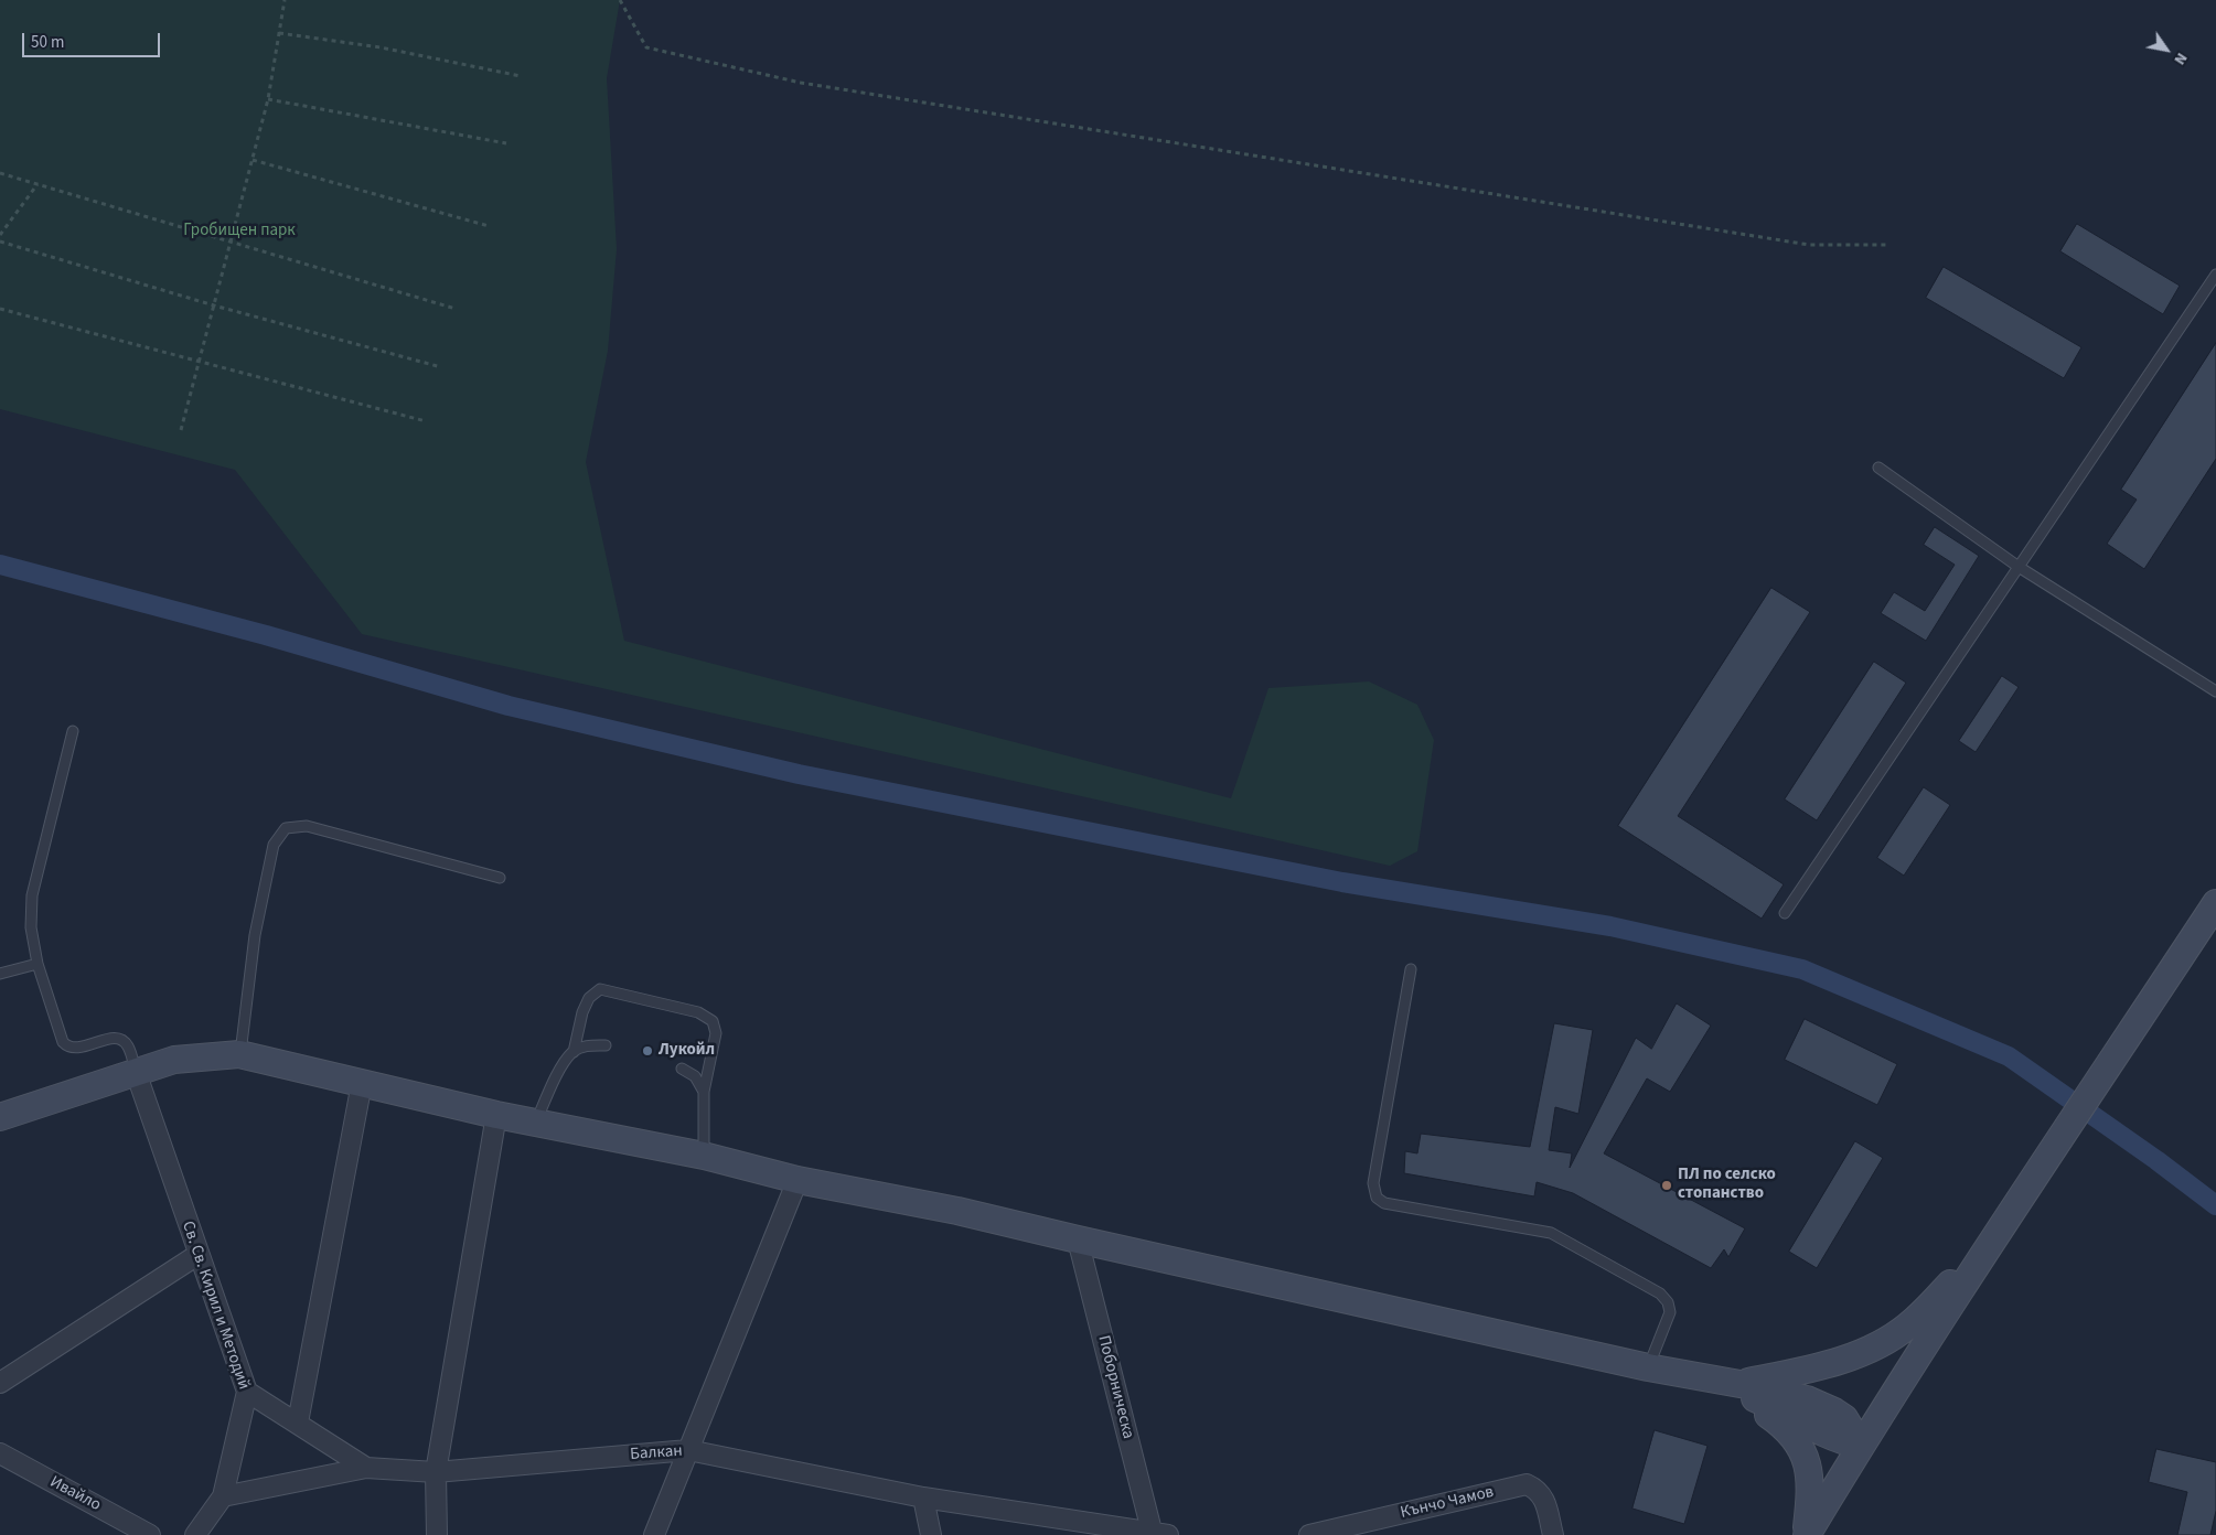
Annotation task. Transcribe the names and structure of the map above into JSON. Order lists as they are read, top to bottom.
{
  "streets": {
    "street": [
      "Св. Св. Кирил и Методий",
      "Поборническа",
      "Балкан",
      "Ивайло",
      "Кънчо Чамов"
    ]
  },
  "crossings": [
    ["Св. Св. Кирил и Методий", "Балкан"],
    ["Поборническа", "Балкан"]
  ],
  "parks": ["Гробищен парк"],
  "places": ["Лукойл", "ПЛ по селско стопанство"],
  "scale_bar": "50 m",
  "north": "bottom right"
}
